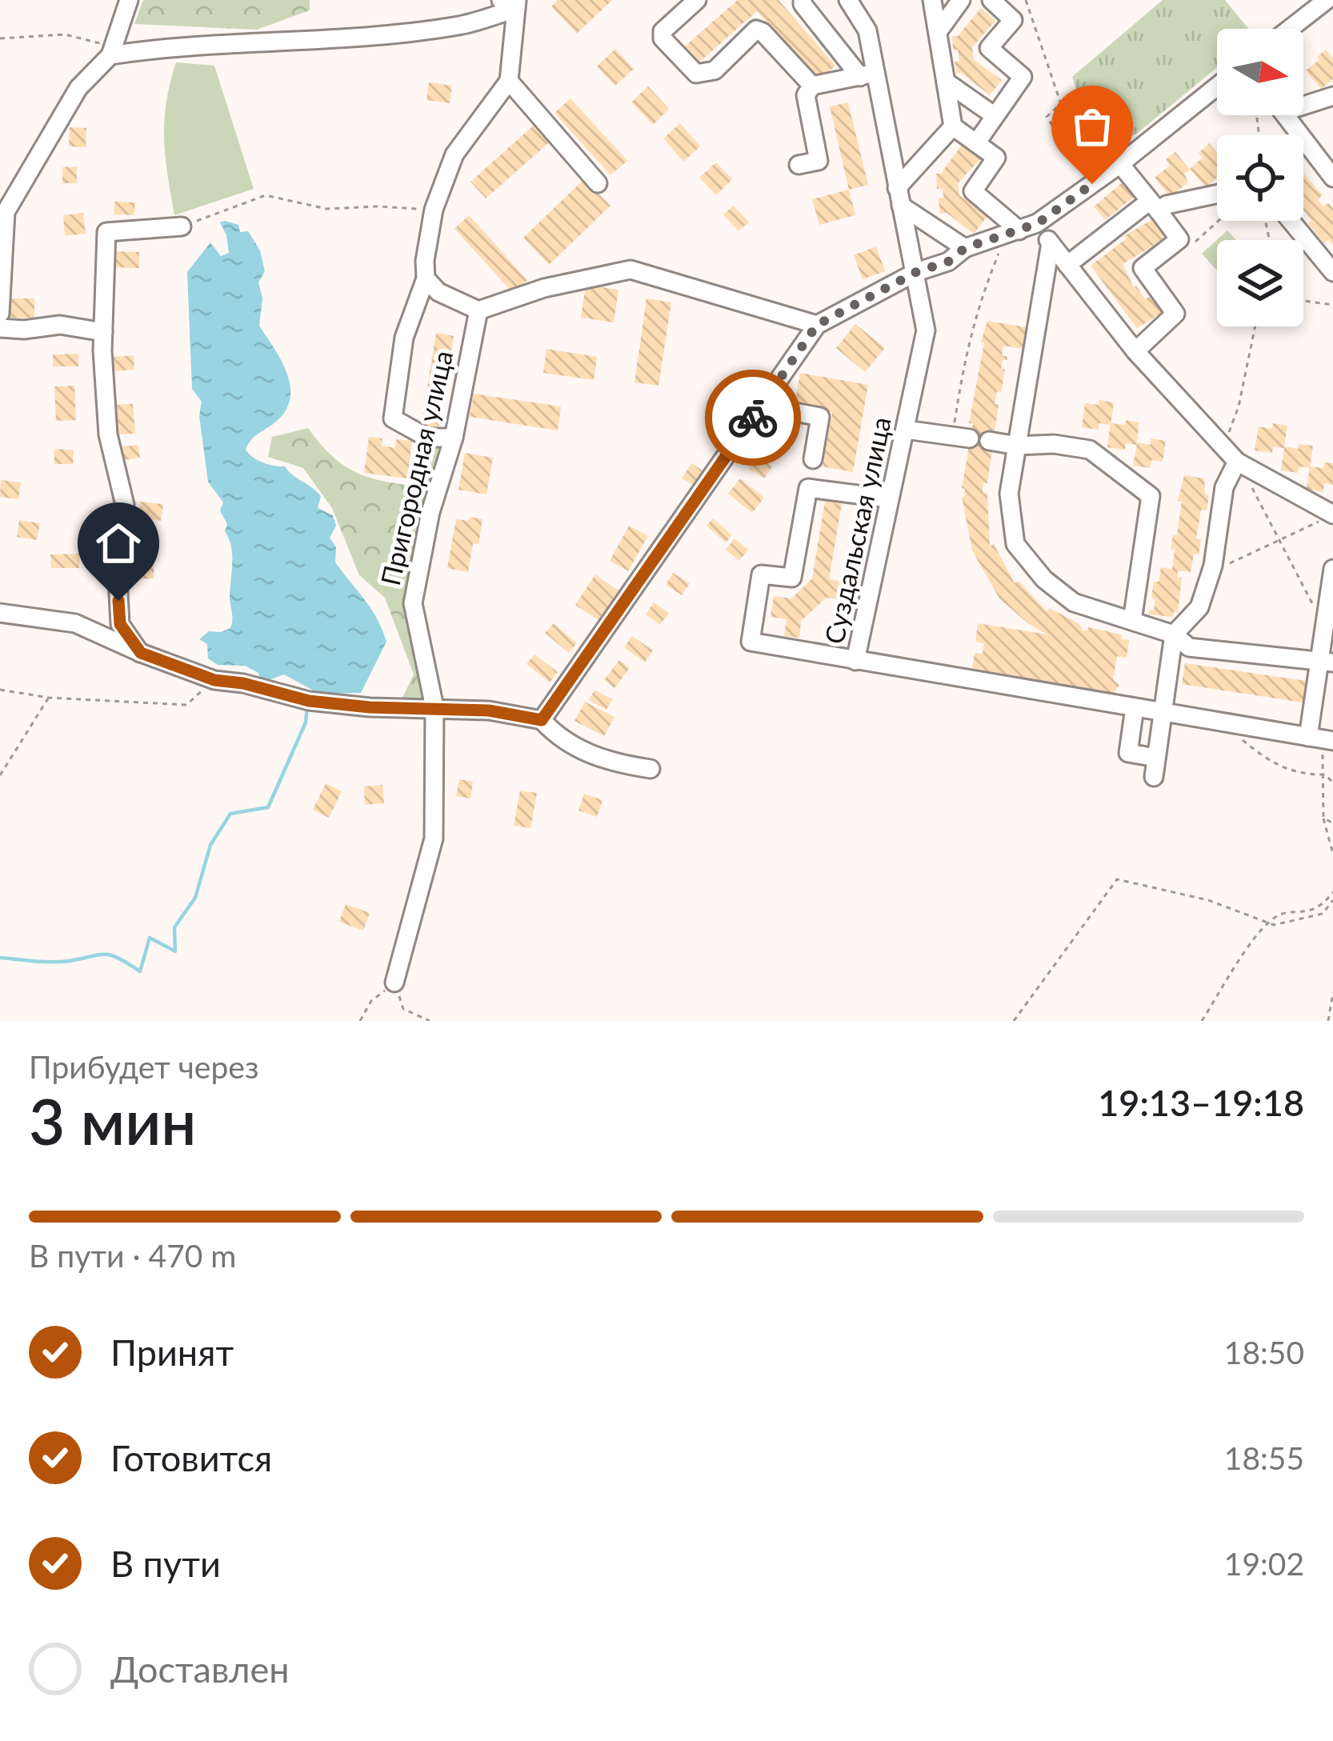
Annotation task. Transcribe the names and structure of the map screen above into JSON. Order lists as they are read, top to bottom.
{
  "streets": {
    "street": ["Пригородная улица", "Суздальская улица"]
  },
  "north": "right",
  "page": {
    "heading": ["3 мин", "Прибудет через", "19:13–19:18"],
    "bar": "В пути · 470 m",
    "list": [
      ["Принят", "18:50"],
      ["Готовится", "18:55"],
      ["В пути", "19:02"],
      "Доставлен"
    ]
  }
}
